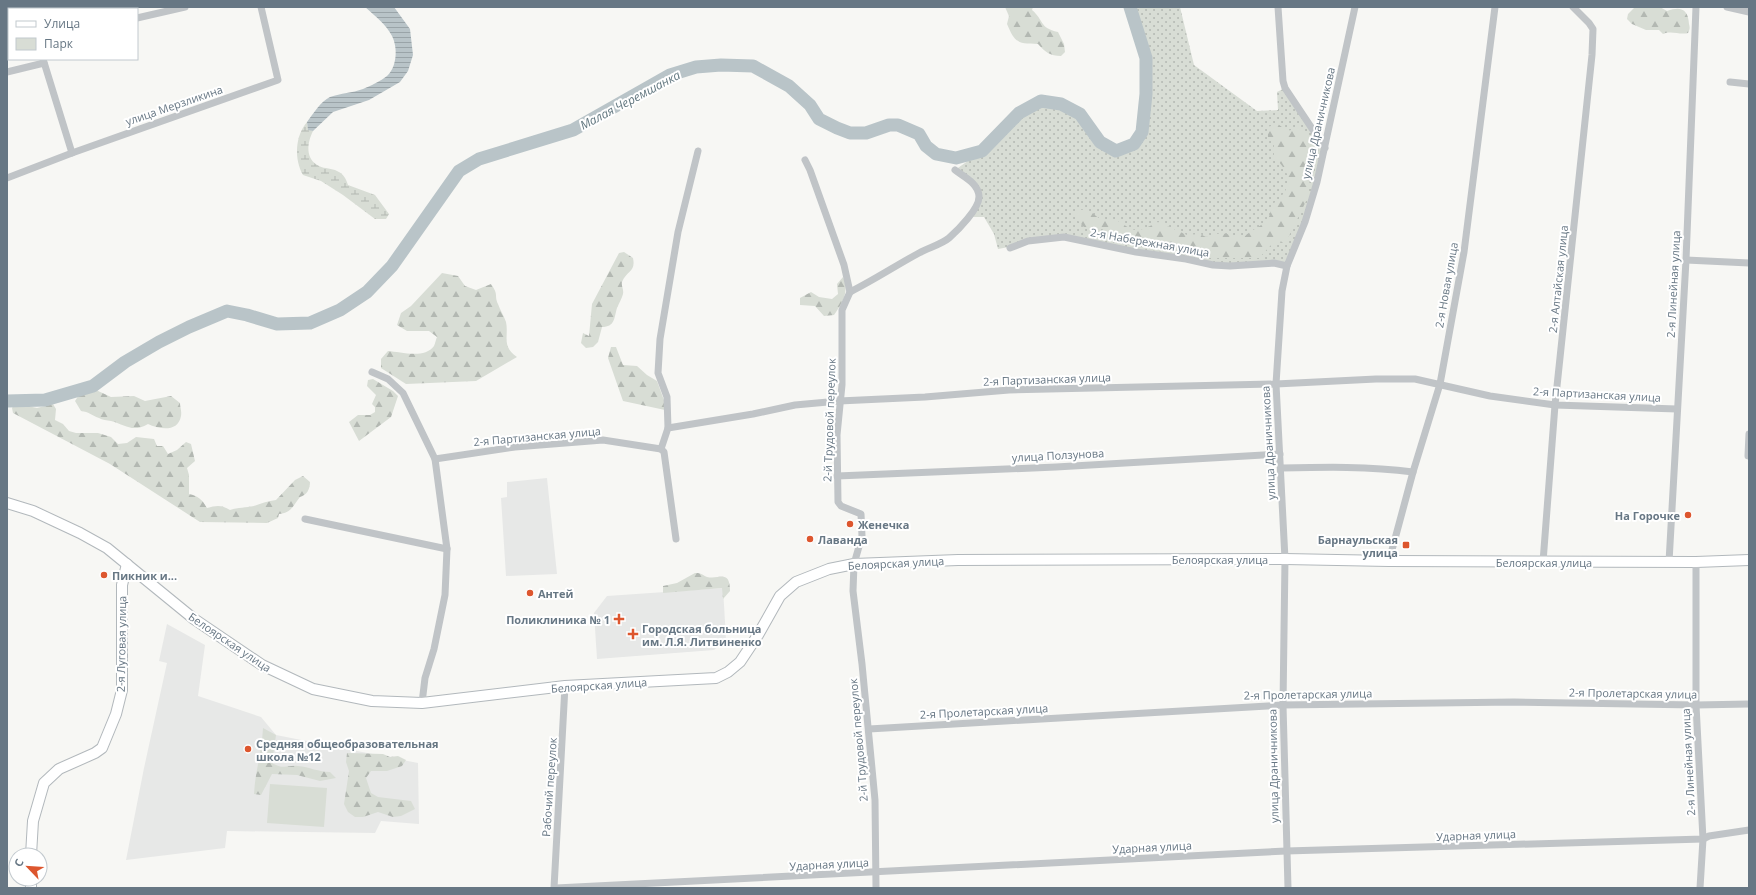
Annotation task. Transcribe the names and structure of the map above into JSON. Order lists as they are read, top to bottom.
{
  "streets": {
    "street": [
      "улица Мерзликина",
      "улица Драничникова",
      "2-я Набережная улица",
      "2-я Алтайская улица",
      "2-я Линейная улица",
      "2-я Новая улица",
      "2-я Партизанская улица",
      "2-й Трудовой переулок",
      "улица Ползунова",
      "Белоярская улица",
      "2-я Луговая улица",
      "2-я Пролетарская улица",
      "Рабочий переулок",
      "Ударная улица"
    ]
  },
  "crossings": [
    ["улица Драничникова", "2-я Набережная улица"],
    ["улица Драничникова", "2-я Партизанская улица"],
    ["улица Драничникова", "улица Ползунова"],
    ["улица Драничникова", "Белоярская улица"],
    ["улица Драничникова", "2-я Пролетарская улица"],
    ["улица Драничникова", "Ударная улица"],
    ["2-я Алтайская улица", "2-я Партизанская улица"],
    ["2-я Алтайская улица", "Белоярская улица"],
    ["2-я Линейная улица", "2-я Партизанская улица"],
    ["2-я Линейная улица", "Белоярская улица"],
    ["2-я Линейная улица", "2-я Пролетарская улица"],
    ["2-я Линейная улица", "Ударная улица"],
    ["2-я Новая улица", "2-я Партизанская улица"],
    ["2-я Новая улица", "Белоярская улица"],
    ["2-я Партизанская улица", "2-й Трудовой переулок"],
    ["2-й Трудовой переулок", "улица Ползунова"],
    ["2-й Трудовой переулок", "Белоярская улица"],
    ["2-й Трудовой переулок", "2-я Пролетарская улица"],
    ["2-й Трудовой переулок", "Ударная улица"],
    ["Белоярская улица", "2-я Луговая улица"],
    ["Белоярская улица", "Рабочий переулок"],
    ["Рабочий переулок", "Ударная улица"]
  ],
  "water": ["Малая Черемшанка"],
  "places": {
    "other": [
      "На Горочке",
      "Женечка",
      "Лаванда",
      "Пикник и...",
      "Антей",
      "Средняя общеобразовательная школа №12"
    ],
    "transit": ["Барнаульская улица"],
    "health": ["Поликлиника № 1", "Городская больница им. Л.Я. Литвиненко"]
  },
  "legend": ["Улица", "Парк"],
  "north": "top left"
}
